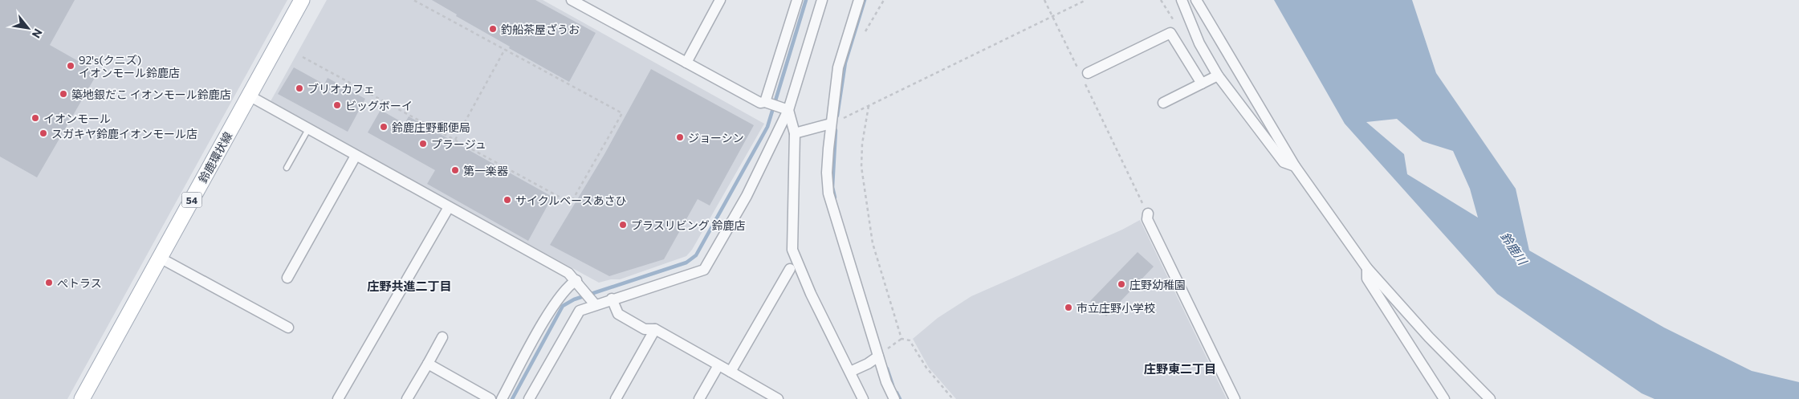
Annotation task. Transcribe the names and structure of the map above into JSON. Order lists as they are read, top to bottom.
{
  "streets": {
    "main road": ["鈴鹿環状線", "54"]
  },
  "districts": ["庄野共進二丁目", "庄野東二丁目"],
  "water": ["鈴鹿川"],
  "places": [
    "釣船茶屋ざうお",
    "92's(クニズ) イオンモール鈴鹿店",
    "ブリオカフェ",
    "築地銀だこ イオンモール鈴鹿店",
    "ビッグボーイ",
    "イオンモール",
    "鈴鹿庄野郵便局",
    "スガキヤ鈴鹿イオンモール店",
    "ジョーシン",
    "プラージュ",
    "第一楽器",
    "サイクルベースあさひ",
    "プラスリビング 鈴鹿店",
    "ぺトラス",
    "庄野幼稚園",
    "市立庄野小学校"
  ],
  "north": "bottom right"
}
